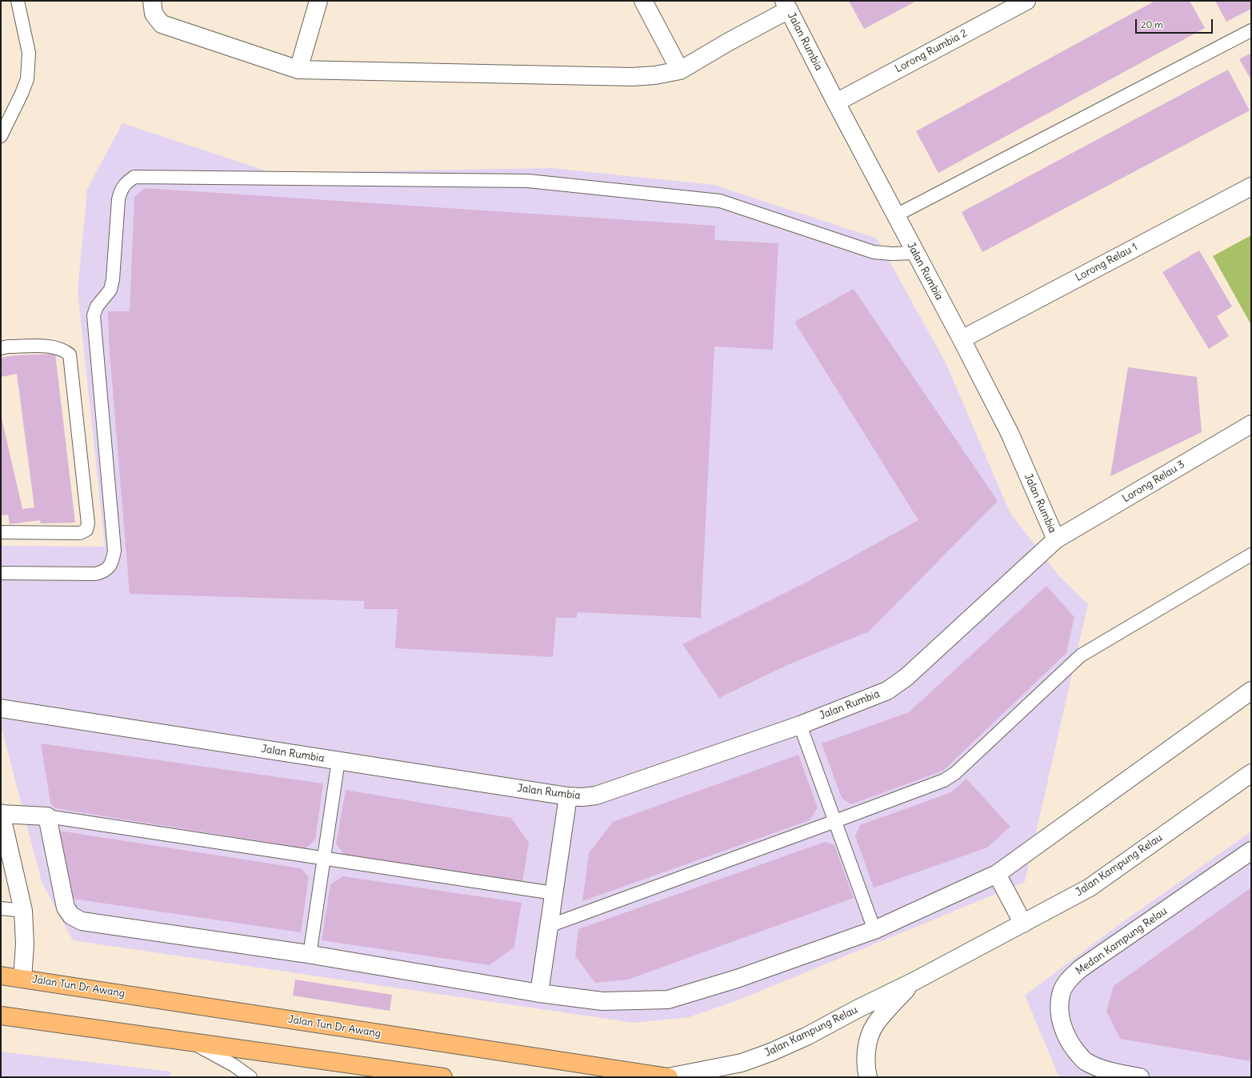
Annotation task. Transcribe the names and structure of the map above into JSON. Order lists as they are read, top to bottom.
{
  "streets": {
    "main road": ["Jalan Tun Dr Awang"],
    "street": [
      "Jalan Rumbia",
      "Lorong Rumbia 2",
      "Lorong Relau 1",
      "Lorong Relau 3",
      "Jalan Kampung Relau",
      "Medan Kampung Relau"
    ]
  },
  "crossings": [
    ["Jalan Rumbia", "Lorong Rumbia 2"],
    ["Jalan Rumbia", "Lorong Relau 1"],
    ["Jalan Rumbia", "Lorong Relau 3"],
    ["Jalan Kampung Relau", "Jalan Tun Dr Awang"]
  ],
  "scale_bar": "20 m"
}
